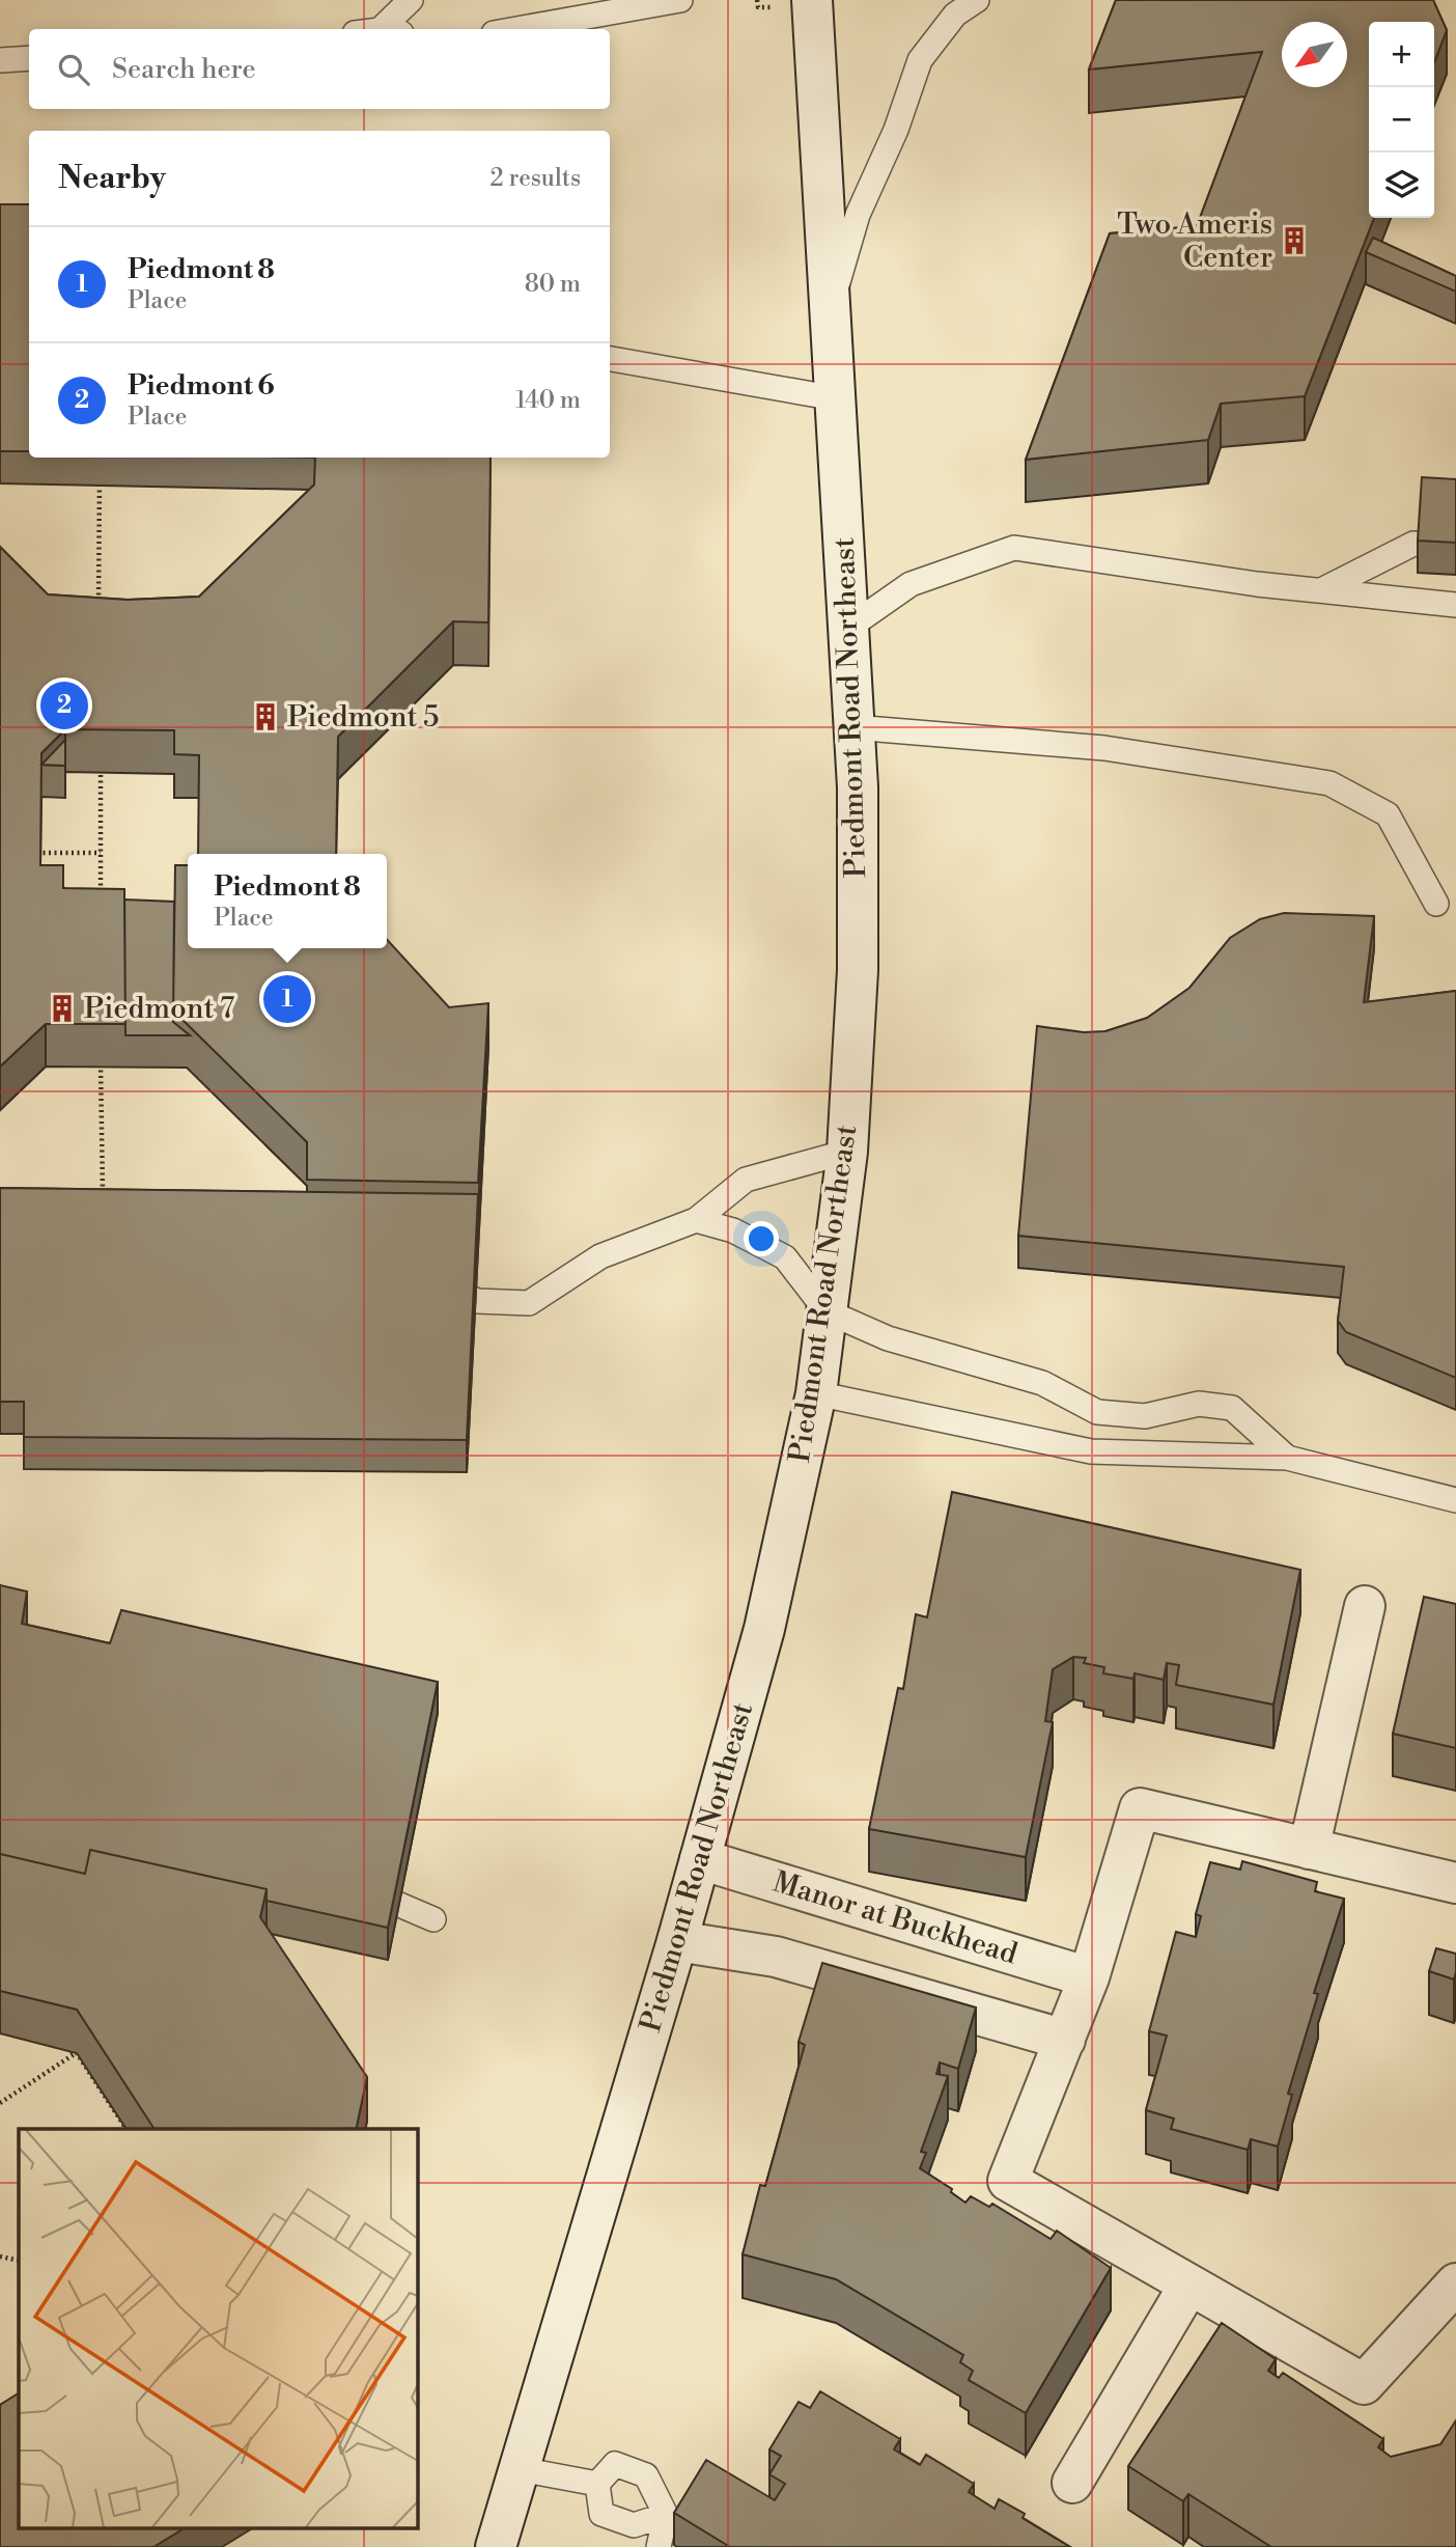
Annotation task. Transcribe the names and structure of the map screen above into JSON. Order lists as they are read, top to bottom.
{
  "streets": {
    "main road": ["Piedmont Road Northeast", "Manor at Buckhead"]
  },
  "crossings": [
    ["Piedmont Road Northeast", "Manor at Buckhead"]
  ],
  "places": {
    "building": ["Two Ameris Center", "Piedmont 5", "Piedmont 7"]
  },
  "north": "bottom left",
  "page": {
    "map_buttons": ["+", "−"],
    "search": "Search here",
    "heading": ["Nearby", "2 results"],
    "list": [
      {
        "mark": "1",
        "name": "Piedmont 8",
        "note": "Place",
        "value": "80 m"
      },
      {
        "mark": "2",
        "name": "Piedmont 6",
        "note": "Place",
        "value": "140 m"
      }
    ],
    "pins": ["2", "1"],
    "popup": ["Piedmont 8", "Place"]
  }
}
